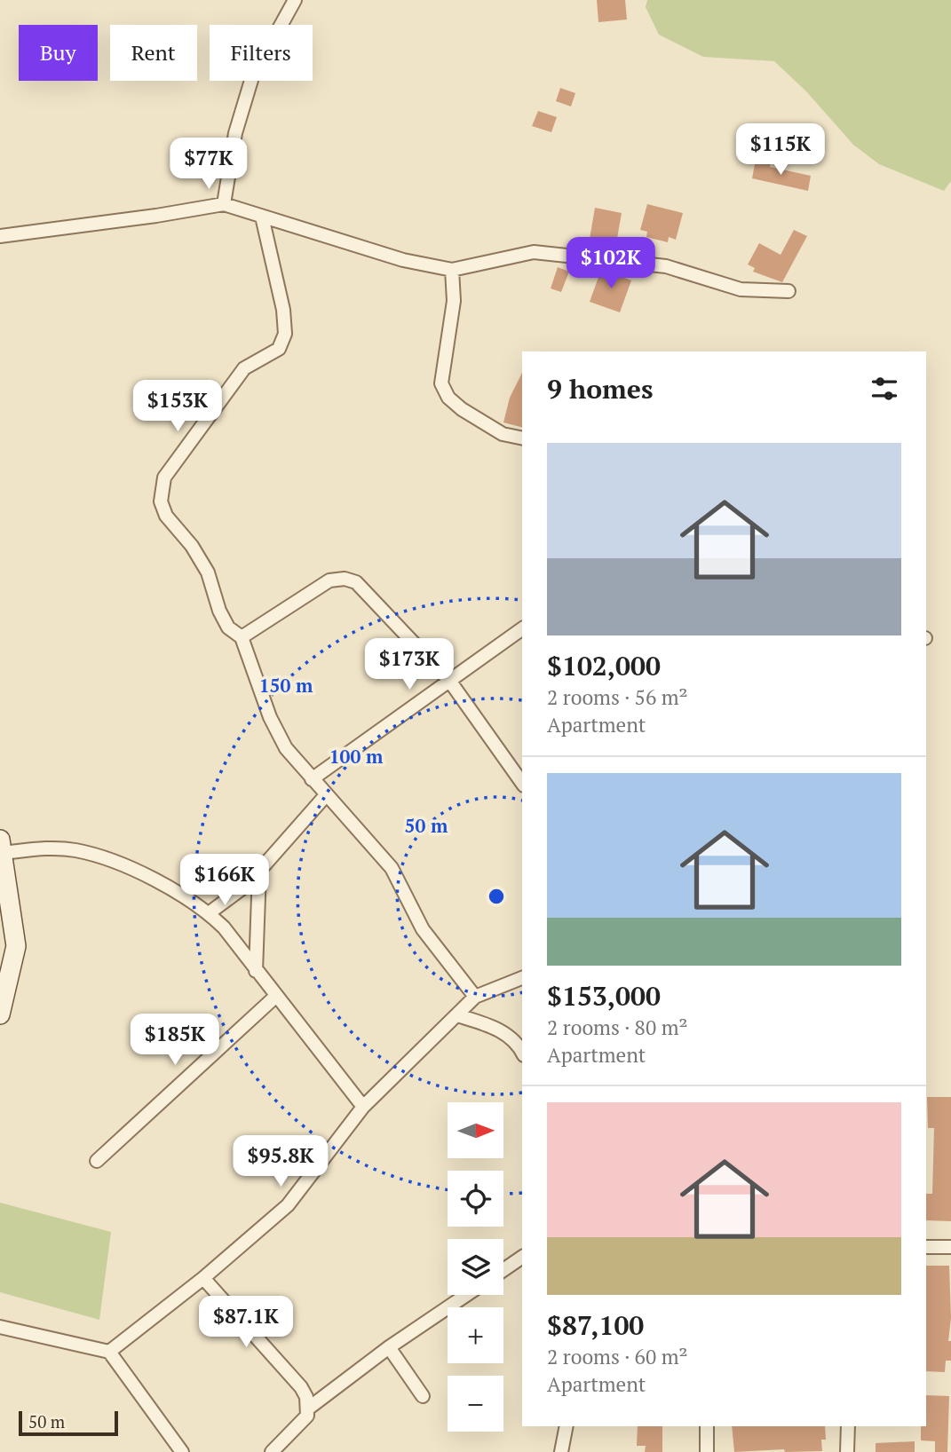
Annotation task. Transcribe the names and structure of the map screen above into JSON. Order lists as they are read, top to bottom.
{
  "scale_bar": "50 m",
  "north": "right",
  "page": {
    "chip": ["Buy", "Rent", "Filters"],
    "price": [
      "$115K",
      "$77K",
      "$102K",
      "$153K",
      "$173K",
      "$166K",
      "$185K",
      "$95.8K",
      "$87.1K"
    ],
    "heading": "9 homes",
    "list": [
      {
        "name": "$102,000",
        "note": "2 rooms · 56 m² · Apartment"
      },
      {
        "name": "$153,000",
        "note": "2 rooms · 80 m² · Apartment"
      },
      {
        "name": "$87,100",
        "note": "2 rooms · 60 m² · Apartment"
      }
    ],
    "map_buttons": ["+", "−"],
    "scale": "50 m"
  },
  "rings": ["150 m", "100 m", "50 m"]
}
